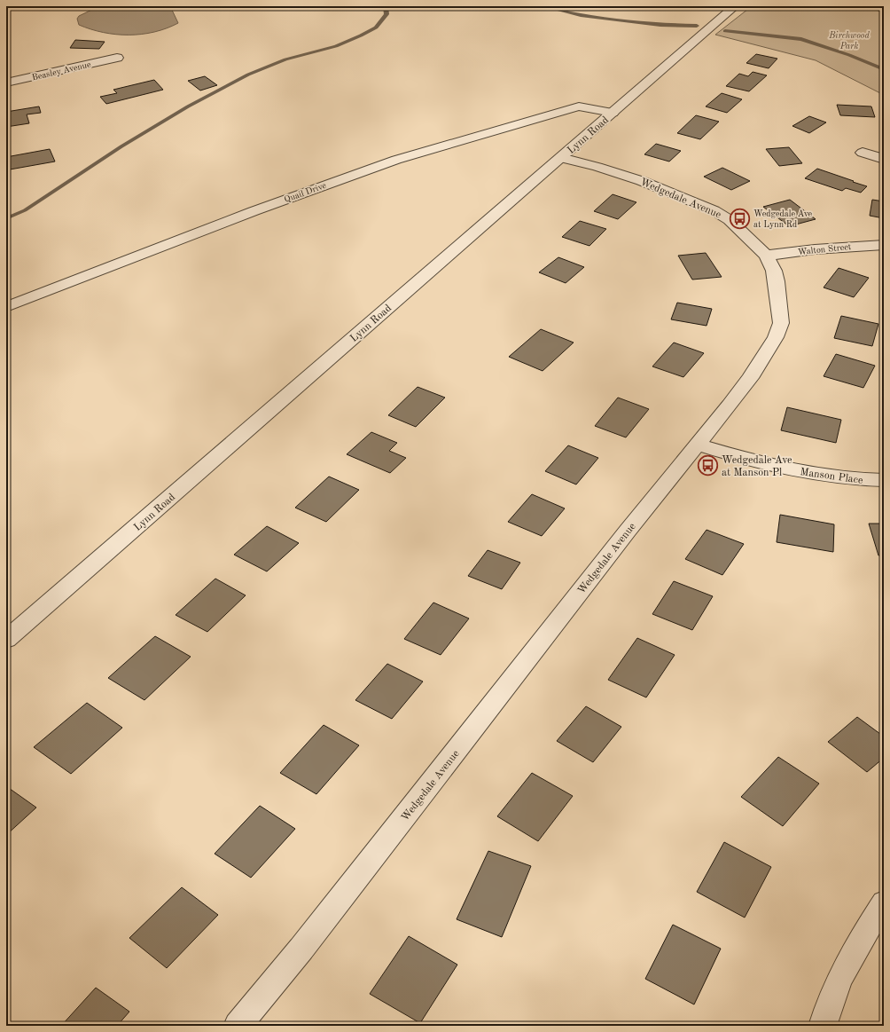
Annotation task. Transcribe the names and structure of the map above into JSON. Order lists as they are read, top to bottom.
{
  "streets": {
    "street": [
      "Beasley Avenue",
      "Lynn Road",
      "Quail Drive",
      "Wedgedale Avenue",
      "Walton Street",
      "Manson Place"
    ]
  },
  "crossings": [
    ["Lynn Road", "Quail Drive"],
    ["Lynn Road", "Wedgedale Avenue"],
    ["Wedgedale Avenue", "Walton Street"],
    ["Wedgedale Avenue", "Manson Place"]
  ],
  "parks": ["Birchwood Park"],
  "places": {
    "bus stop": ["Wedgedale Ave at Lynn Rd", "Wedgedale Ave at Manson Pl"]
  }
}
